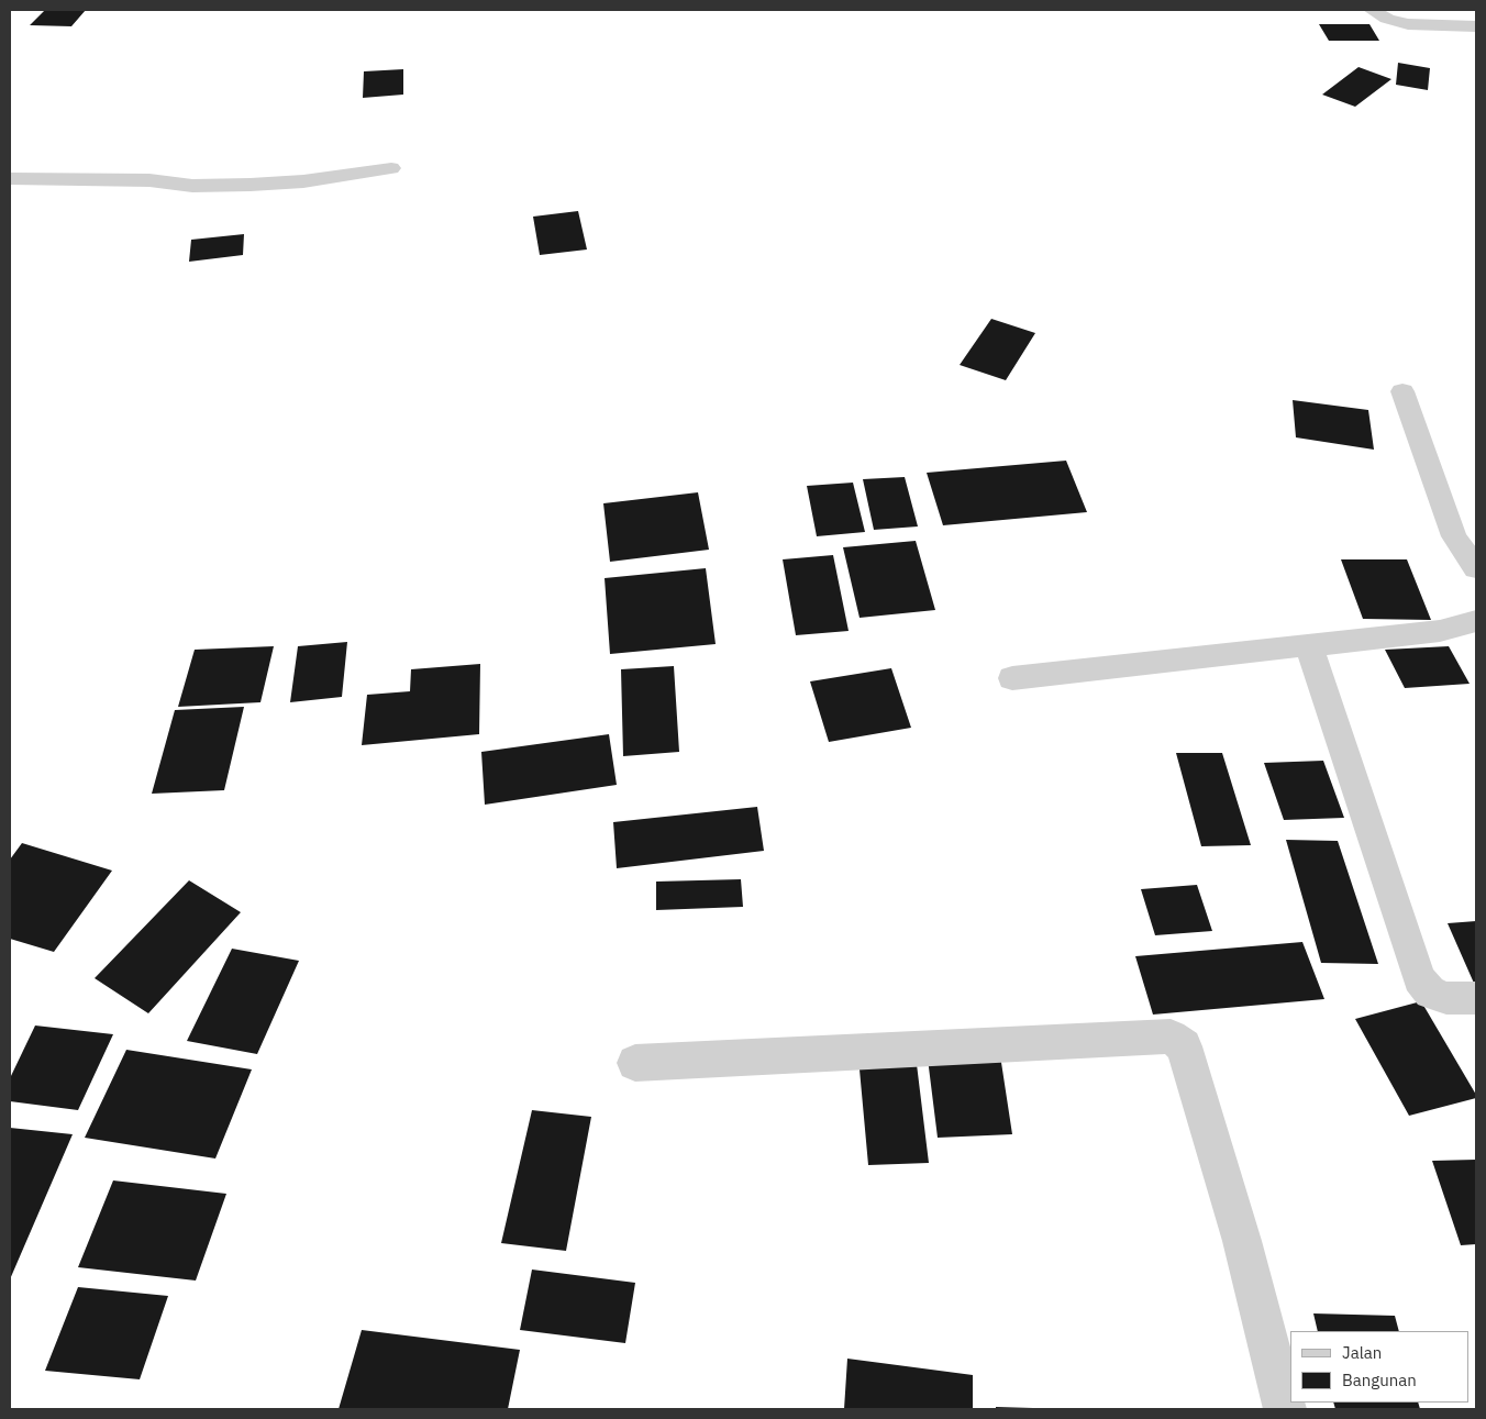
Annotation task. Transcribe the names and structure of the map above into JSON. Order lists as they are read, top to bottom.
{
  "legend": ["Jalan", "Bangunan"]
}
